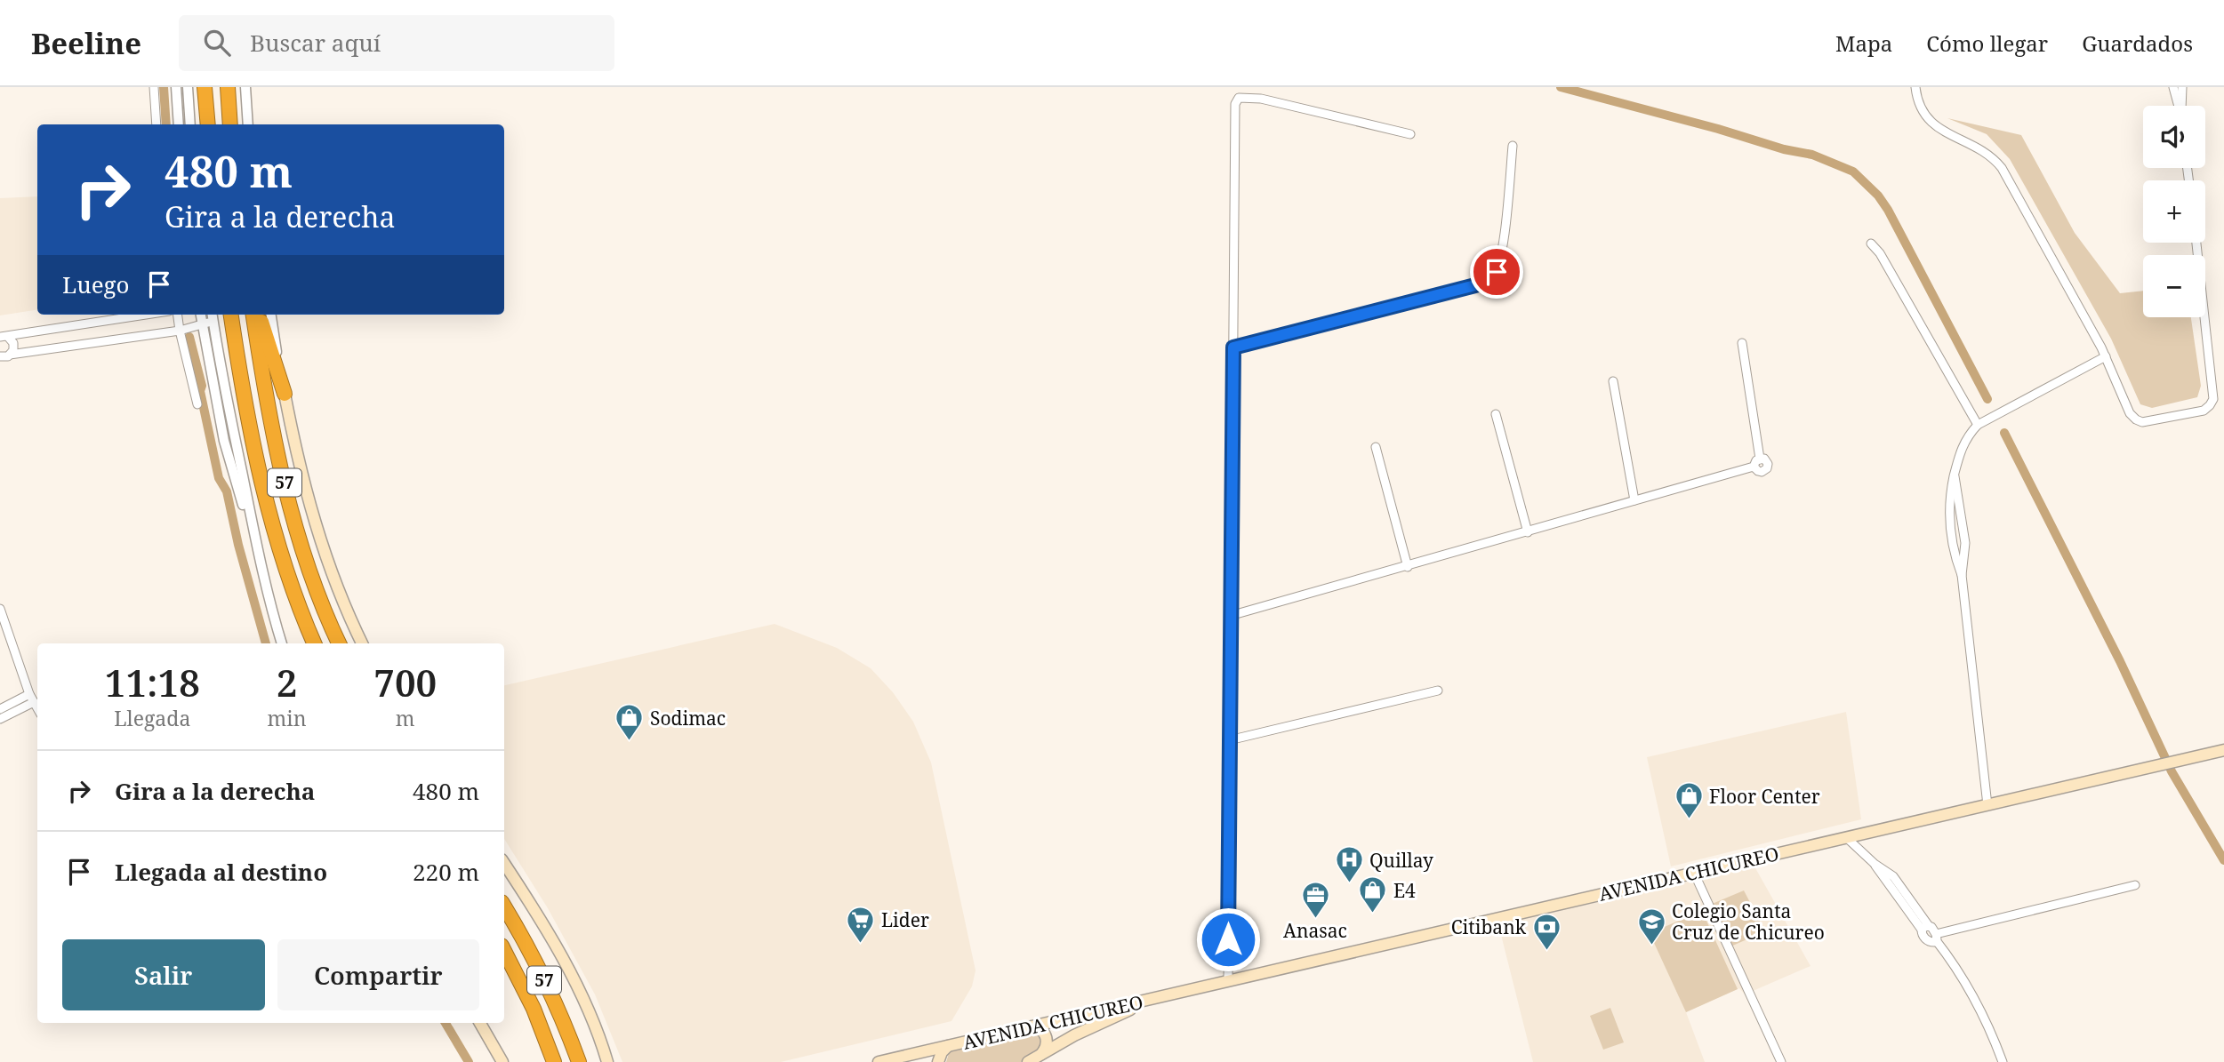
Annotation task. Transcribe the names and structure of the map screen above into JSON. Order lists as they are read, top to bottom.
{
  "streets": {
    "highway": ["57"],
    "main road": ["AVENIDA CHICUREO"]
  },
  "places": {
    "shop": ["Sodimac", "Floor Center", "E4"],
    "hospital": ["Quillay"],
    "office": ["Anasac"],
    "supermarket": ["Lider"],
    "school or university": ["Colegio Santa Cruz de Chicureo"],
    "bank": ["Citibank"]
  },
  "page": {
    "header": "Beeline",
    "search": "Buscar aquí",
    "nav": ["Mapa", "Cómo llegar", "Guardados"],
    "map_buttons": ["+", "−"],
    "turn": ["480 m", "Gira a la derecha"],
    "then": "Luego",
    "eta": [
      "11:18",
      "Llegada",
      "2",
      "min",
      "700",
      "m"
    ],
    "list": [
      {
        "name": "Gira a la derecha",
        "value": "480 m"
      },
      {
        "name": "Llegada al destino",
        "value": "220 m"
      }
    ],
    "buttons": ["Salir", "Compartir"]
  }
}
